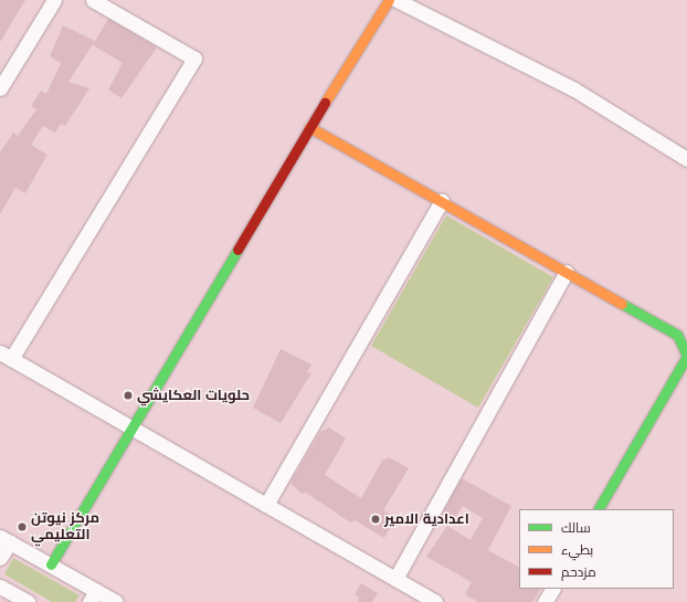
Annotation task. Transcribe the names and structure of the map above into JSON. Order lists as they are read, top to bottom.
{
  "places": ["حلويات العكايشي", "اعدادية الامير", "مركز نيوتن التعليمي"],
  "legend": ["سالك", "بطيء", "مزدحم"]
}
